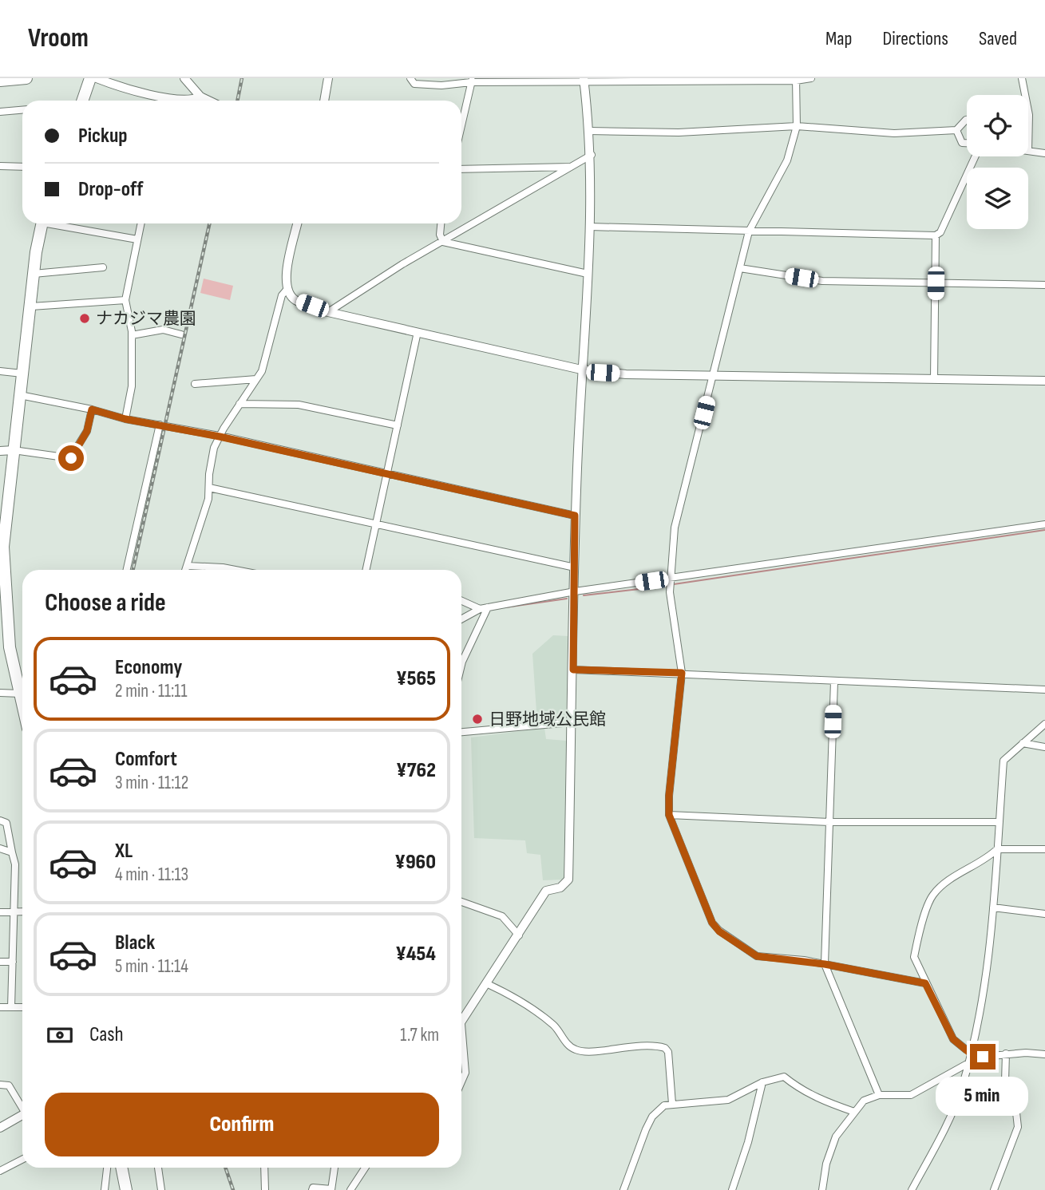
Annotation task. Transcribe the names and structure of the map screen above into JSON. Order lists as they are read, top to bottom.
{
  "places": ["ナカジマ農園", "日野地域公民館"],
  "page": {
    "header": "Vroom",
    "nav": ["Map", "Directions", "Saved"],
    "banner": ["Pickup", "Drop-off"],
    "heading": "Choose a ride",
    "list": [
      {
        "name": "Economy",
        "note": "2 min · 11:11",
        "value": "¥565"
      },
      {
        "name": "Comfort",
        "note": "3 min · 11:12",
        "value": "¥762"
      },
      {
        "name": "XL",
        "note": "4 min · 11:13",
        "value": "¥960"
      },
      {
        "name": "Black",
        "note": "5 min · 11:14",
        "value": "¥454"
      }
    ],
    "pay": ["Cash", "1.7 km"],
    "bubble": "5 min",
    "buttons": "Confirm"
  }
}
